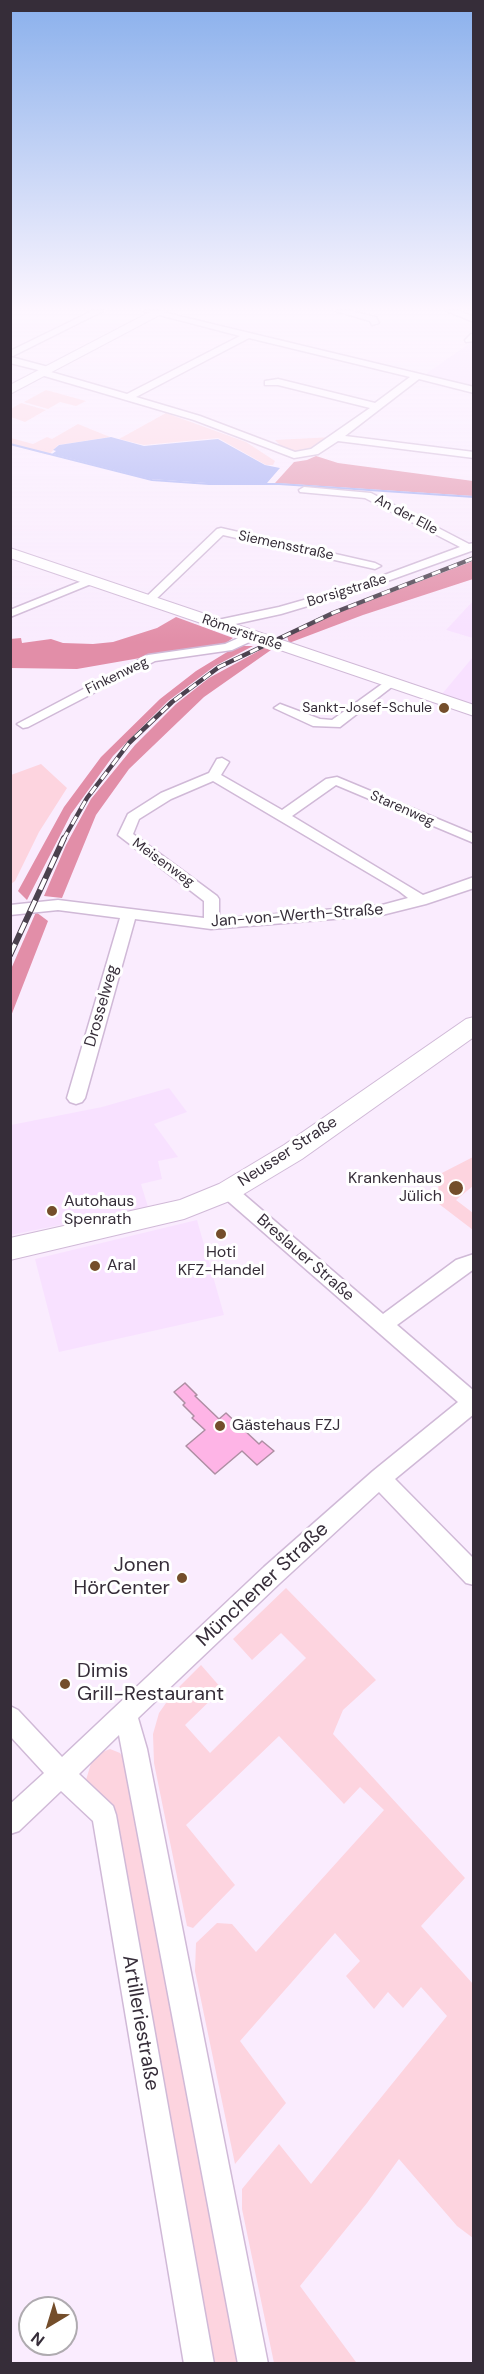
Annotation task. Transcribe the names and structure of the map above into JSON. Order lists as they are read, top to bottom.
{
  "streets": {
    "main road": ["Römerstraße", "Neusser Straße"],
    "street": [
      "An der Elle",
      "Siemensstraße",
      "Borsigstraße",
      "Finkenweg",
      "Starenweg",
      "Meisenweg",
      "Jan-von-Werth-Straße",
      "Drosselweg",
      "Breslauer Straße",
      "Münchener Straße",
      "Artilleriestraße"
    ]
  },
  "crossings": [
    ["An der Elle", "Borsigstraße"],
    ["Siemensstraße", "Römerstraße"],
    ["Borsigstraße", "Römerstraße"],
    ["Römerstraße", "Finkenweg"],
    ["Meisenweg", "Jan-von-Werth-Straße"],
    ["Jan-von-Werth-Straße", "Drosselweg"],
    ["Neusser Straße", "Breslauer Straße"],
    ["Breslauer Straße", "Münchener Straße"],
    ["Münchener Straße", "Artilleriestraße"]
  ],
  "places": [
    "Sankt-Josef-Schule",
    "Krankenhaus Jülich",
    "Autohaus Spenrath",
    "Hoti KFZ-Handel",
    "Aral",
    "Gästehaus FZJ",
    "Jonen HörCenter",
    "Dimis Grill-Restaurant"
  ],
  "north": "bottom left"
}
